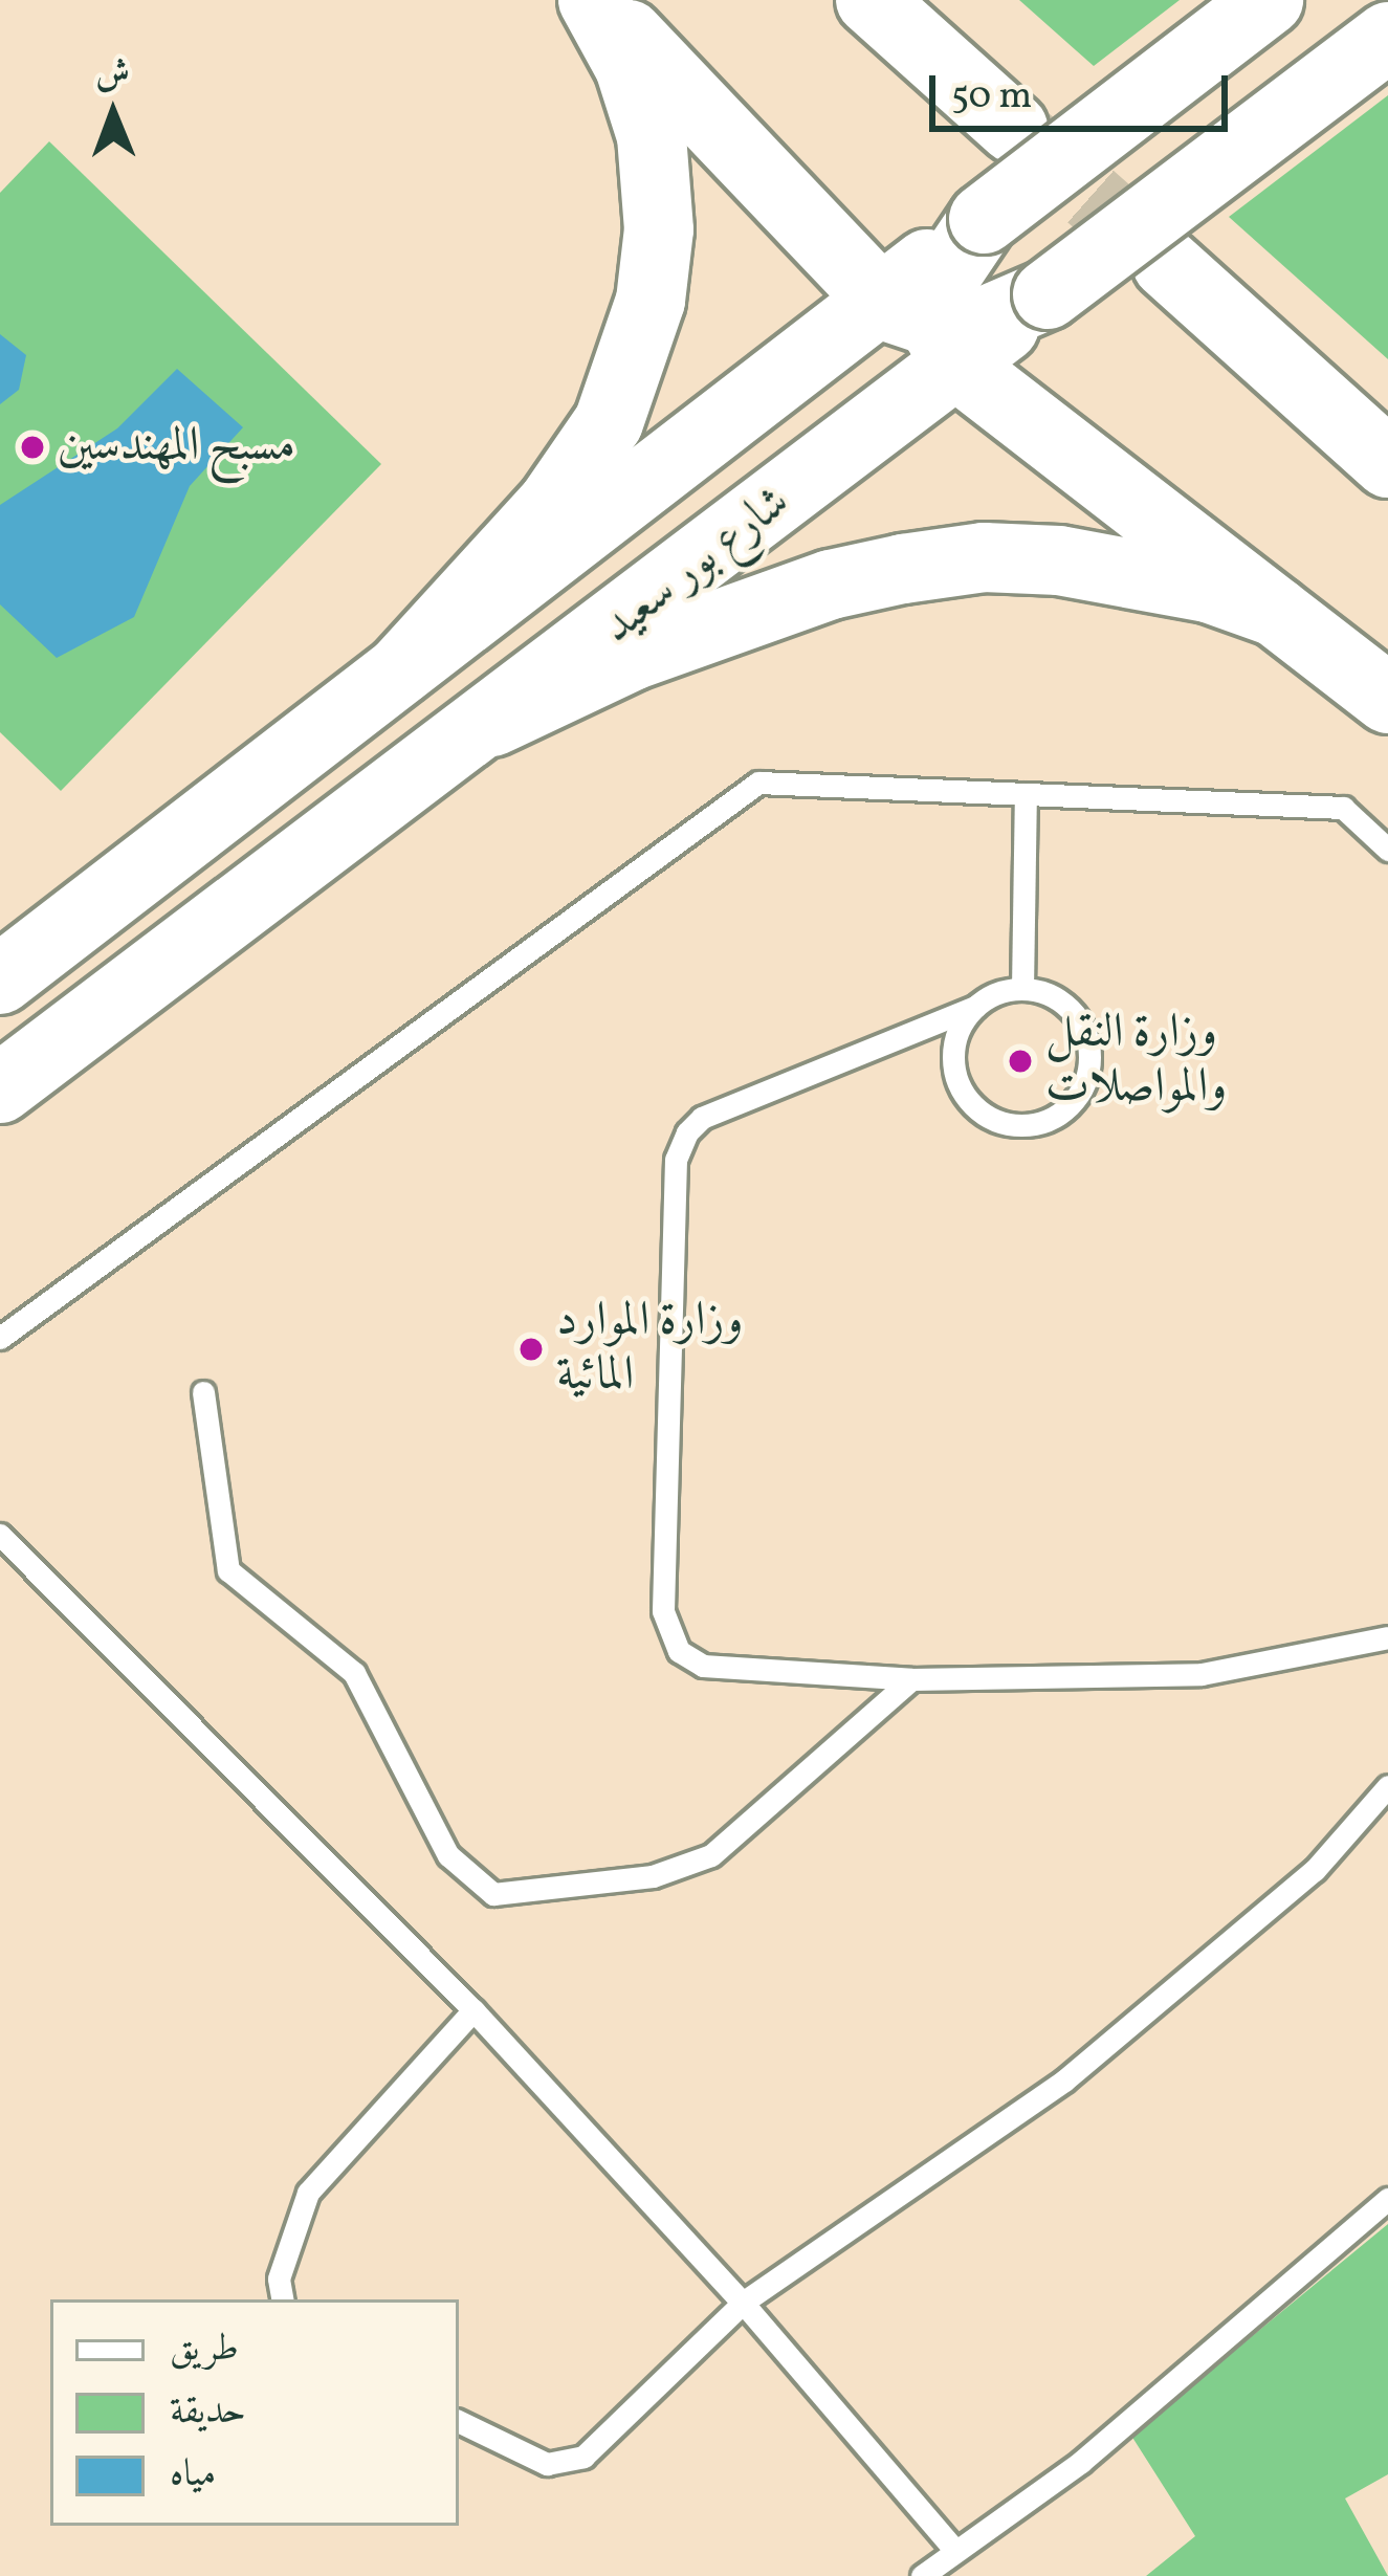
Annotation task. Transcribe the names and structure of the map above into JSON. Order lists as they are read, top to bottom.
{
  "streets": {
    "main road": ["شارع بور سعيد"]
  },
  "places": ["مسبح المهندسين", "وزارة النقل والمواصلات", "وزارة الموارد المائية"],
  "legend": ["طريق", "حديقة", "مياه"],
  "scale_bar": "50 m",
  "north": "top"
}
